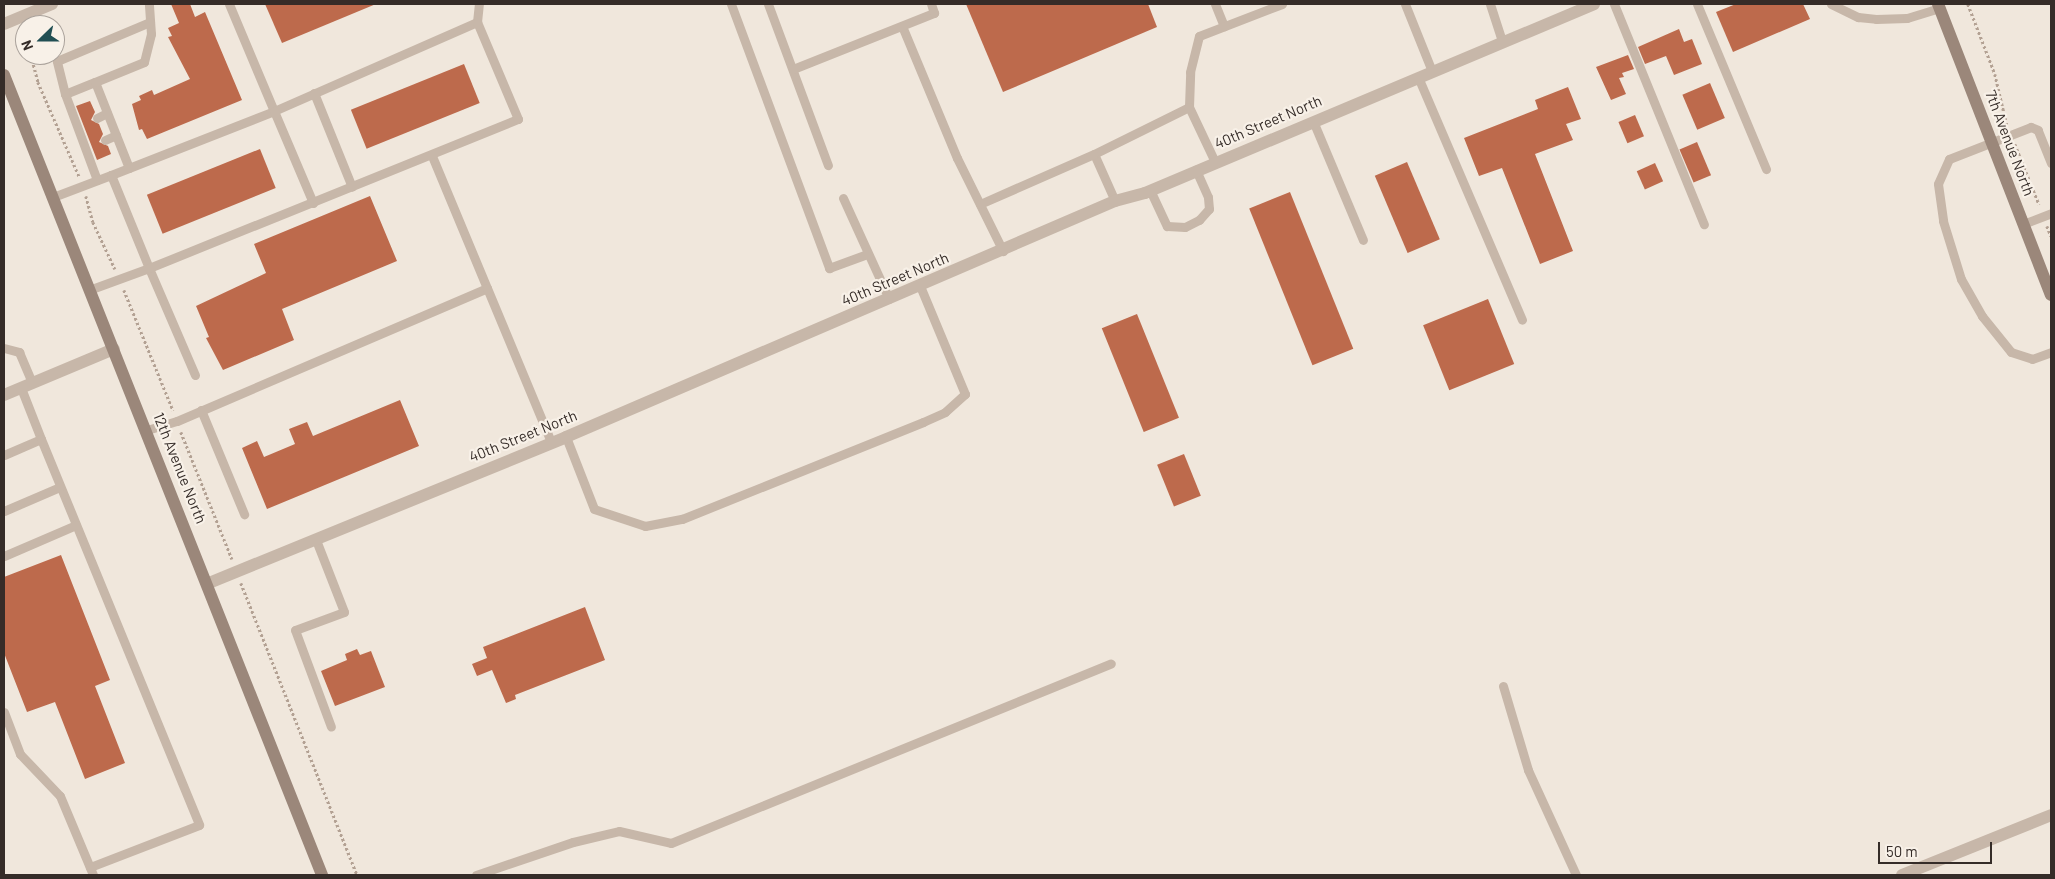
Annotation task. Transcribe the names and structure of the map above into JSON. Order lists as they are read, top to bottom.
{
  "streets": {
    "main road": ["7th Avenue North", "12th Avenue North"],
    "street": ["40th Street North"]
  },
  "crossings": [
    ["40th Street North", "12th Avenue North"]
  ],
  "scale_bar": "50 m",
  "north": "left"
}
